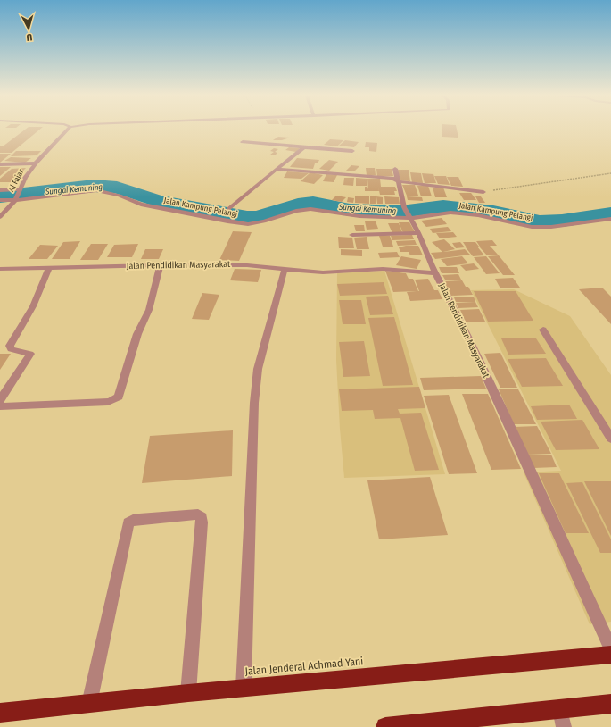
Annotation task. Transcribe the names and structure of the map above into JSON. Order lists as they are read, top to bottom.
{
  "streets": {
    "highway": ["Jalan Jenderal Achmad Yani"],
    "street": ["Al Fajar", "Jalan Kampung Pelangi", "Jalan Pendidikan Masyarakat"]
  },
  "crossings": [
    ["Al Fajar", "Jalan Kampung Pelangi"]
  ],
  "water": ["Sungai Kemuning"],
  "north": "bottom"
}
